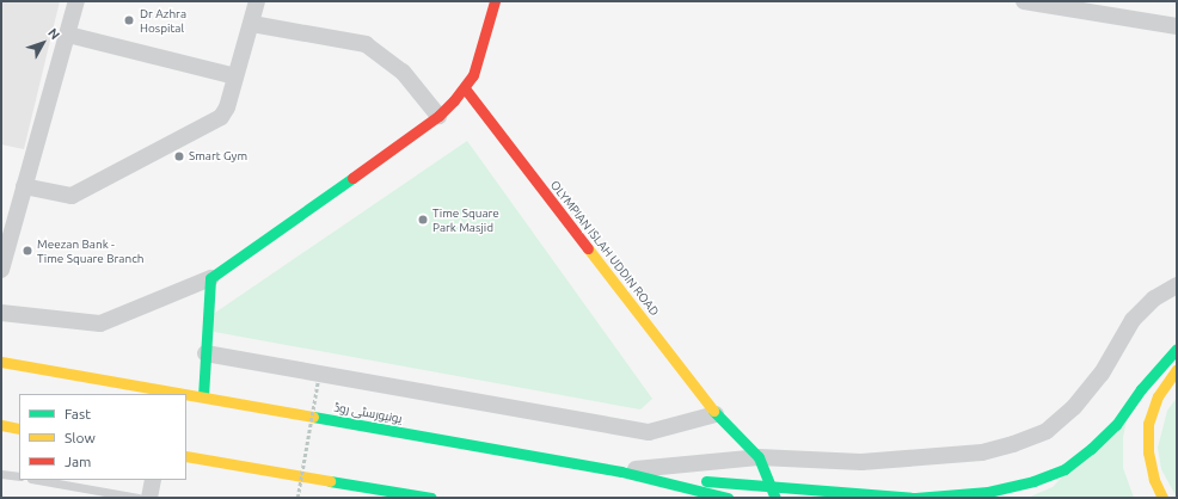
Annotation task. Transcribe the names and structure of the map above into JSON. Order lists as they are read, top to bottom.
{
  "streets": {
    "main road": ["OLYMPIAN ISLAH UDDIN ROAD", "یونیورسٹی روڈ"]
  },
  "places": [
    "Dr Azhra Hospital",
    "Smart Gym",
    "Time Square Park Masjid",
    "Meezan Bank - Time Square Branch"
  ],
  "legend": ["Fast", "Slow", "Jam"],
  "north": "top right"
}
